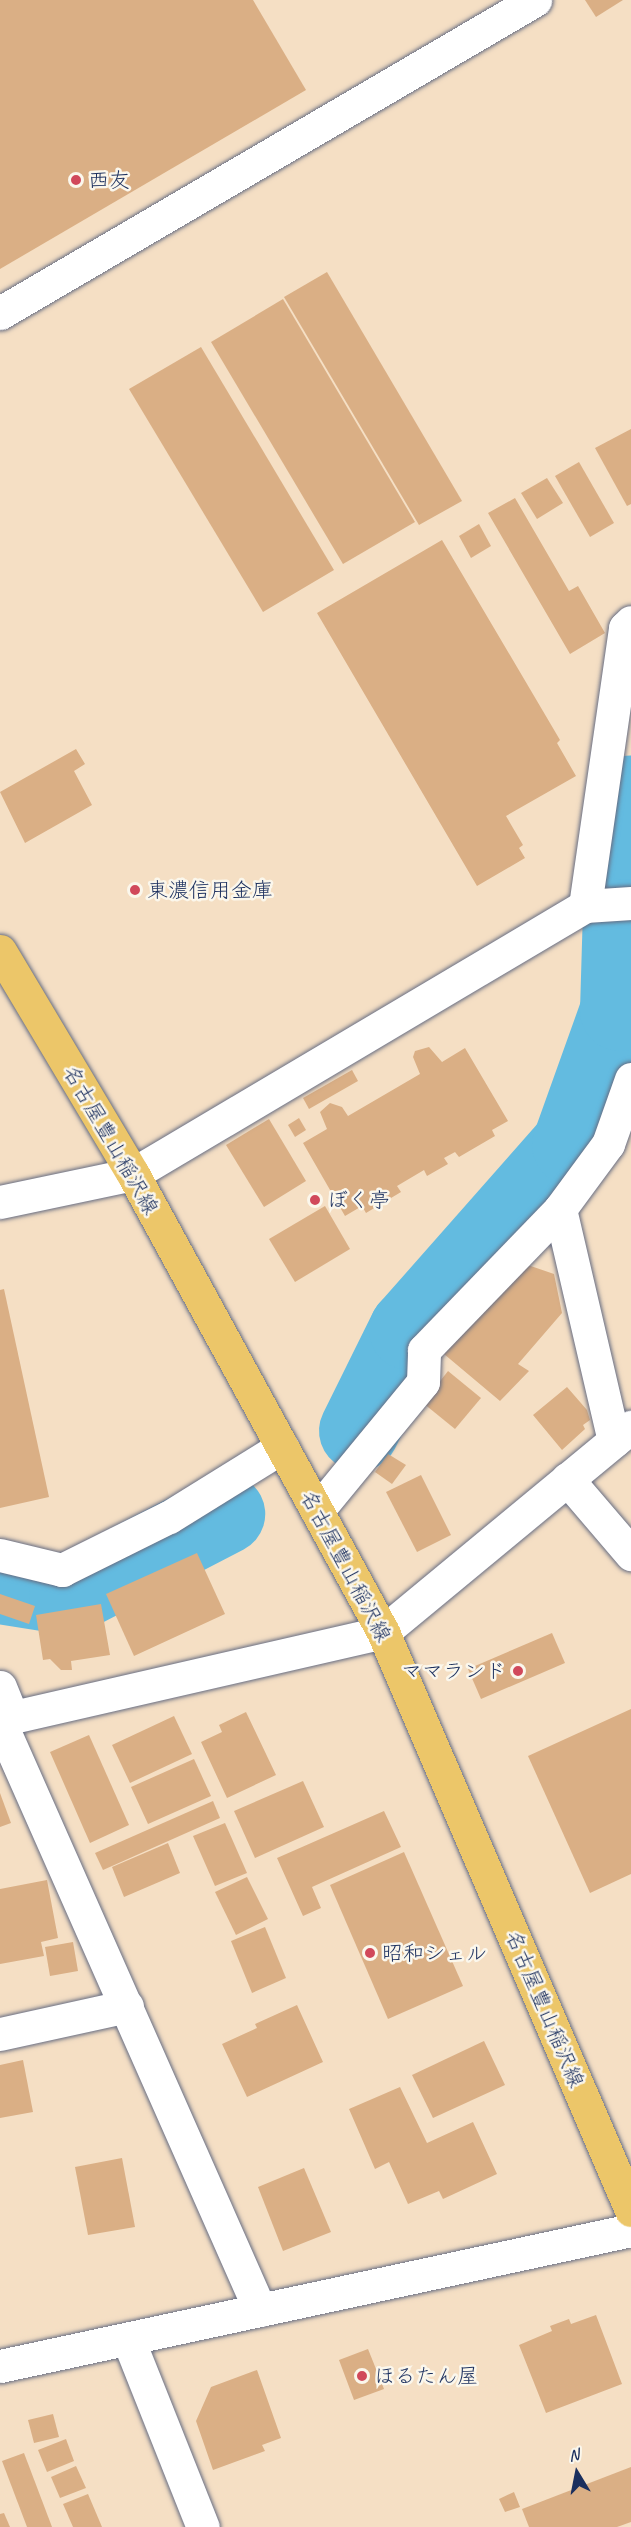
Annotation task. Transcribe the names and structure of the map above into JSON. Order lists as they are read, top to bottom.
{
  "streets": {
    "main road": ["名古屋豊山稲沢線"]
  },
  "places": [
    "西友",
    "東濃信用金庫",
    "ぼく亭",
    "ママランド",
    "昭和シェル",
    "ほるたん屋"
  ],
  "north": "top"
}
